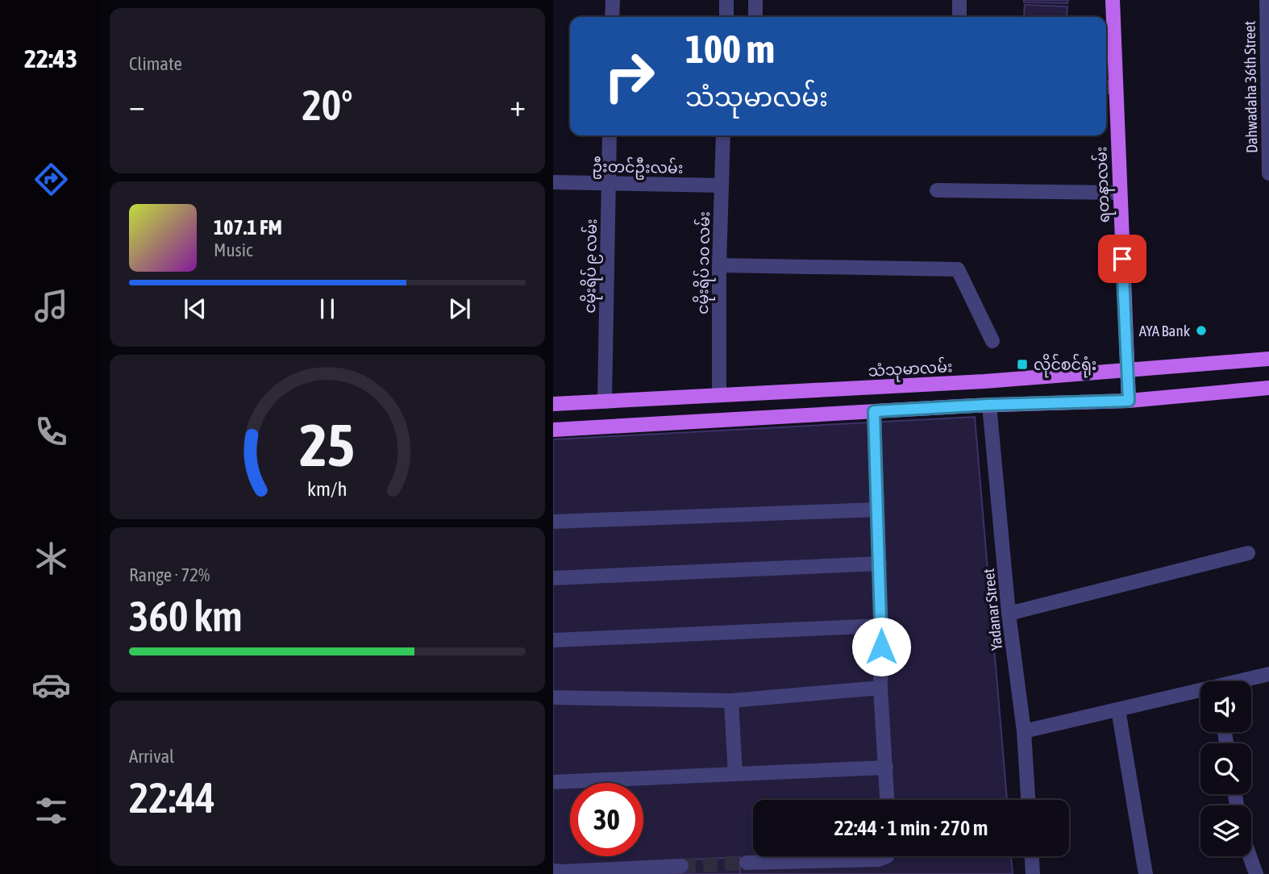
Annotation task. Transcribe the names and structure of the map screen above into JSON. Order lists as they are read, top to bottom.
{
  "streets": {
    "main road": ["ရတနာလမ်း", "သံသုမာလမ်း"],
    "street": [
      "Dahwadaha 36th Street",
      "ဦးတင်ဦးလမ်း",
      "ငမိုးရိပ် ၁၀ လမ်း",
      "ငမိုးရိပ် ၉ လမ်း",
      "Yadanar Street"
    ]
  },
  "crossings": [
    ["ဦးတင်ဦးလမ်း", "ငမိုးရိပ် ၁၀ လမ်း"],
    ["ဦးတင်ဦးလမ်း", "ငမိုးရိပ် ၉ လမ်း"],
    ["ရတနာလမ်း", "သံသုမာလမ်း"],
    ["ငမိုးရိပ် ၁၀ လမ်း", "သံသုမာလမ်း"],
    ["ငမိုးရိပ် ၉ လမ်း", "သံသုမာလမ်း"]
  ],
  "places": {
    "other": ["AYA Bank"],
    "transit": ["လိုင်စင်ရုံး"]
  },
  "page": {
    "tabs": "22:43",
    "tile": [
      "Climate",
      ["Range · 72%", "360 km"],
      ["Arrival", "22:44"]
    ],
    "turn": ["100 m", "သံသုမာလမ်း"],
    "heat": ["−", "20°", "+"],
    "song": ["107.1 FM", "Music"],
    "limit": "30",
    "trip": "22:44 · 1 min · 270 m",
    "gauge": ["25", "km/h"]
  }
}
